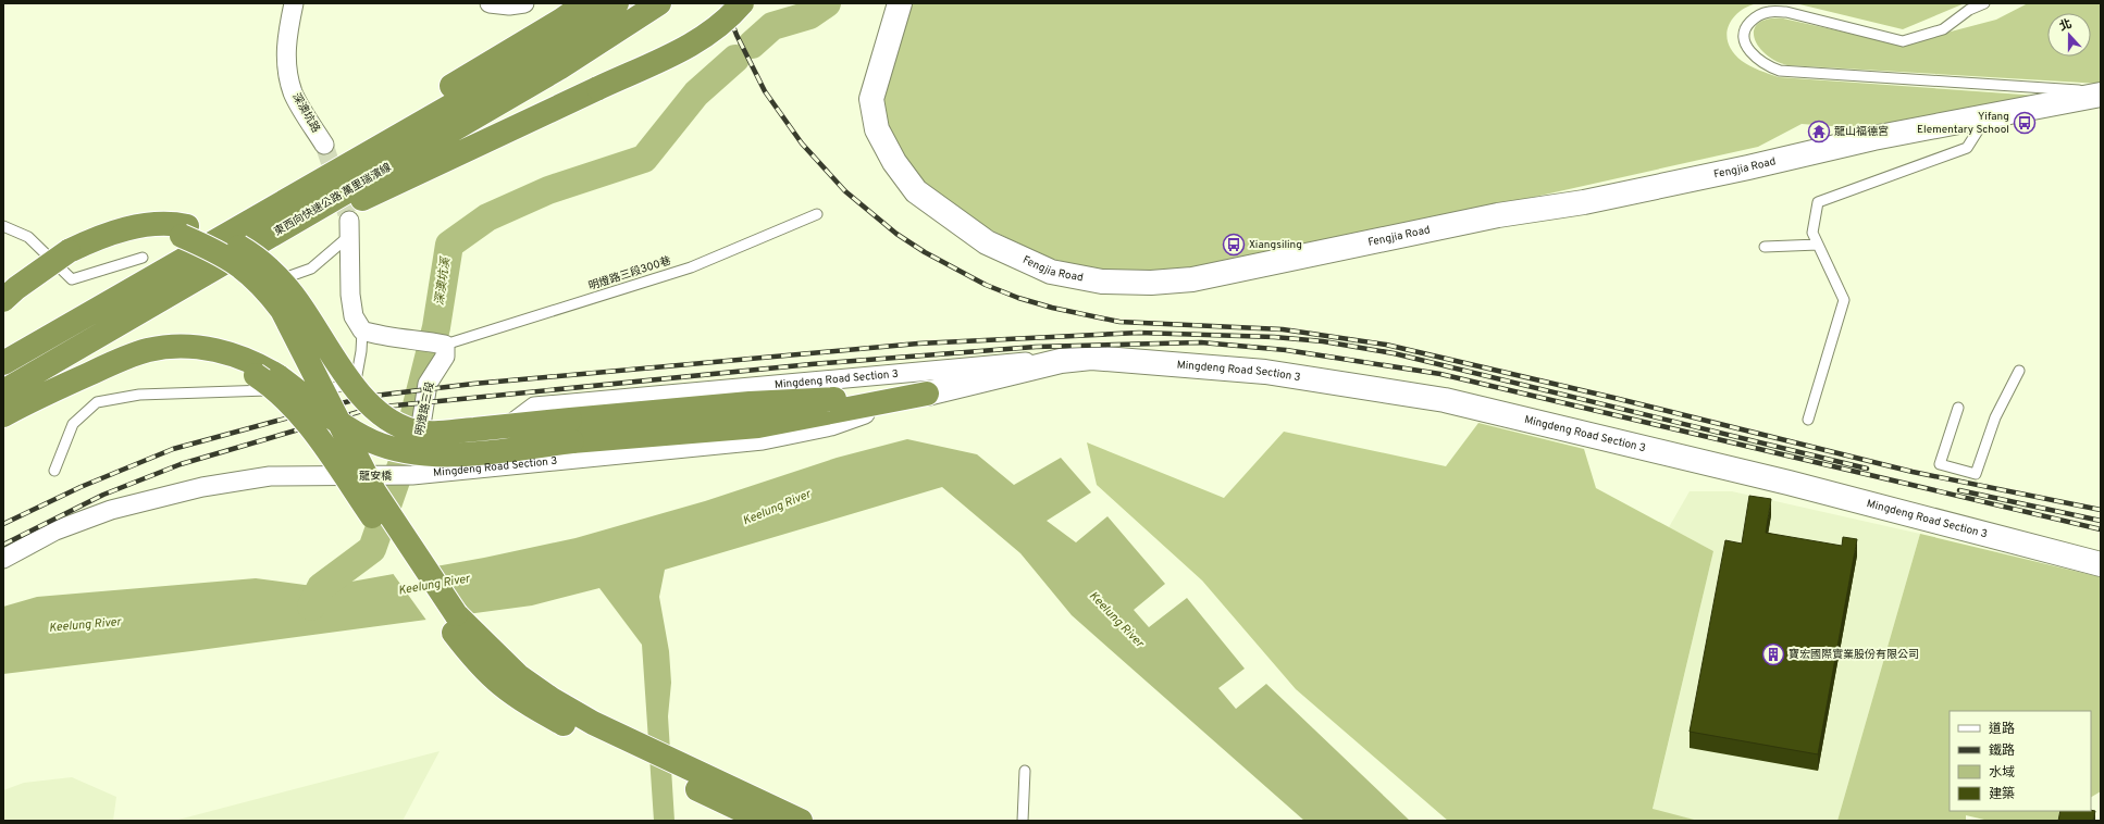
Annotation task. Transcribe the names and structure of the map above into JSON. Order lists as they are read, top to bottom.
{
  "streets": {
    "highway": ["東西向快速公路 萬里瑞濱線"],
    "main road": ["Fengjia Road", "Mingdeng Road Section 3"],
    "street": ["深澳坑路", "明燈路三段", "龍安橋"],
    "lane": ["明燈路三段300巷"]
  },
  "crossings": [
    ["明燈路三段300巷", "明燈路三段"],
    ["明燈路三段", "龍安橋"]
  ],
  "water": ["深澳坑溪", "Keelung River"],
  "places": {
    "bus stop": ["Yifang Elementary School", "Xiangsiling"],
    "temple": ["龍山福德宮"],
    "building": ["寶宏國際實業股份有限公司"]
  },
  "legend": [
    "道路",
    "鐵路",
    "水域",
    "建築"
  ],
  "north": "top"
}
